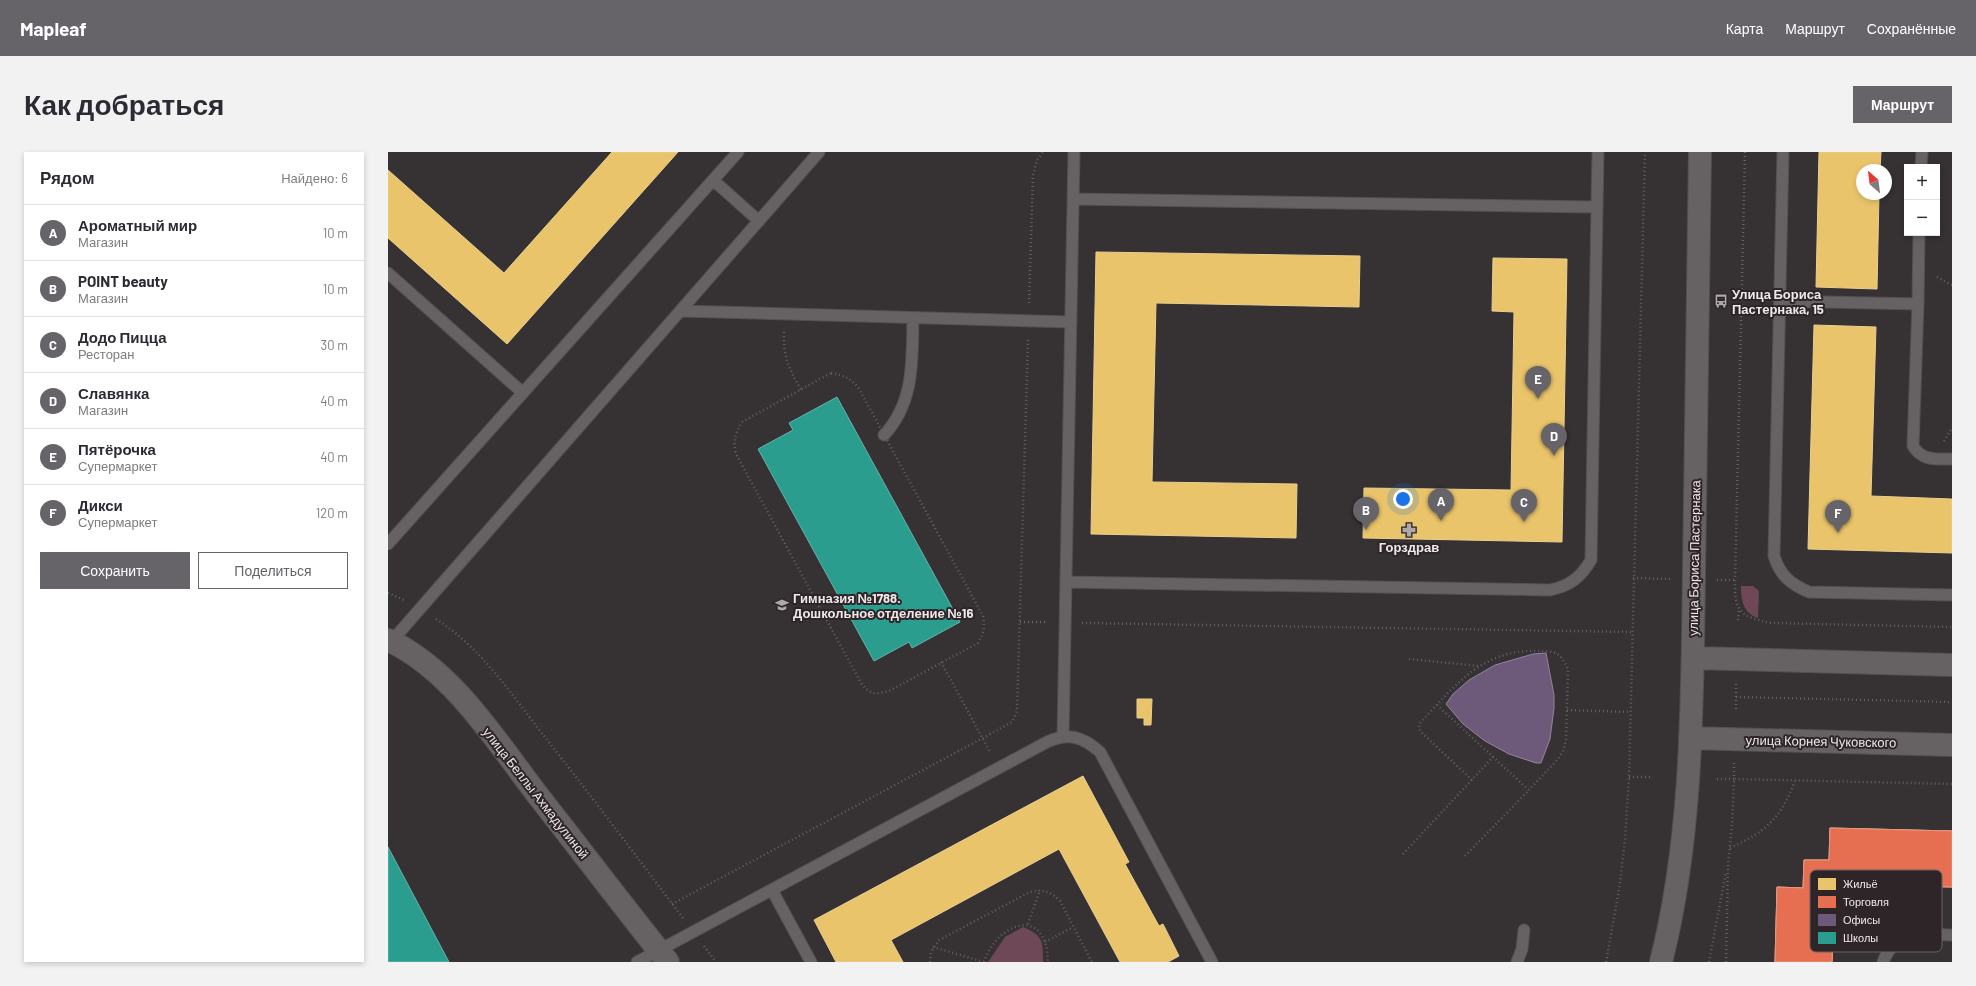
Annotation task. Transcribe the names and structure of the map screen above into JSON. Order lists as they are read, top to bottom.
{
  "streets": {
    "street": ["улица Бориса Пастернака", "улица Корнея Чуковского", "улица Беллы Ахмадулиной"]
  },
  "crossings": [
    ["улица Бориса Пастернака", "улица Корнея Чуковского"]
  ],
  "places": {
    "bus stop": ["Улица Бориса Пастернака, 15"],
    "pharmacy": ["Горздрав"],
    "school or university": ["Гимназия №1788. Дошкольное отделение №16"]
  },
  "legend": [
    "Жильё",
    "Торговля",
    "Офисы",
    "Школы"
  ],
  "north": "top left",
  "page": {
    "header": "Mapleaf",
    "nav": ["Карта", "Маршрут", "Сохранённые"],
    "buttons": [
      "Маршрут",
      ["Сохранить", "Поделиться"]
    ],
    "title": "Как добраться",
    "heading": ["Рядом", "Найдено: 6"],
    "map_buttons": ["+", "−"],
    "list": [
      {
        "mark": "A",
        "name": "Ароматный мир",
        "note": "Магазин",
        "value": "10 m"
      },
      {
        "mark": "B",
        "name": "POINT beauty",
        "note": "Магазин",
        "value": "10 m"
      },
      {
        "mark": "C",
        "name": "Додо Пицца",
        "note": "Ресторан",
        "value": "30 m"
      },
      {
        "mark": "D",
        "name": "Славянка",
        "note": "Магазин",
        "value": "40 m"
      },
      {
        "mark": "E",
        "name": "Пятёрочка",
        "note": "Супермаркет",
        "value": "40 m"
      },
      {
        "mark": "F",
        "name": "Дикси",
        "note": "Супермаркет",
        "value": "120 m"
      }
    ],
    "pins": [
      "E",
      "D",
      "A",
      "C",
      "B",
      "F"
    ]
  }
}
